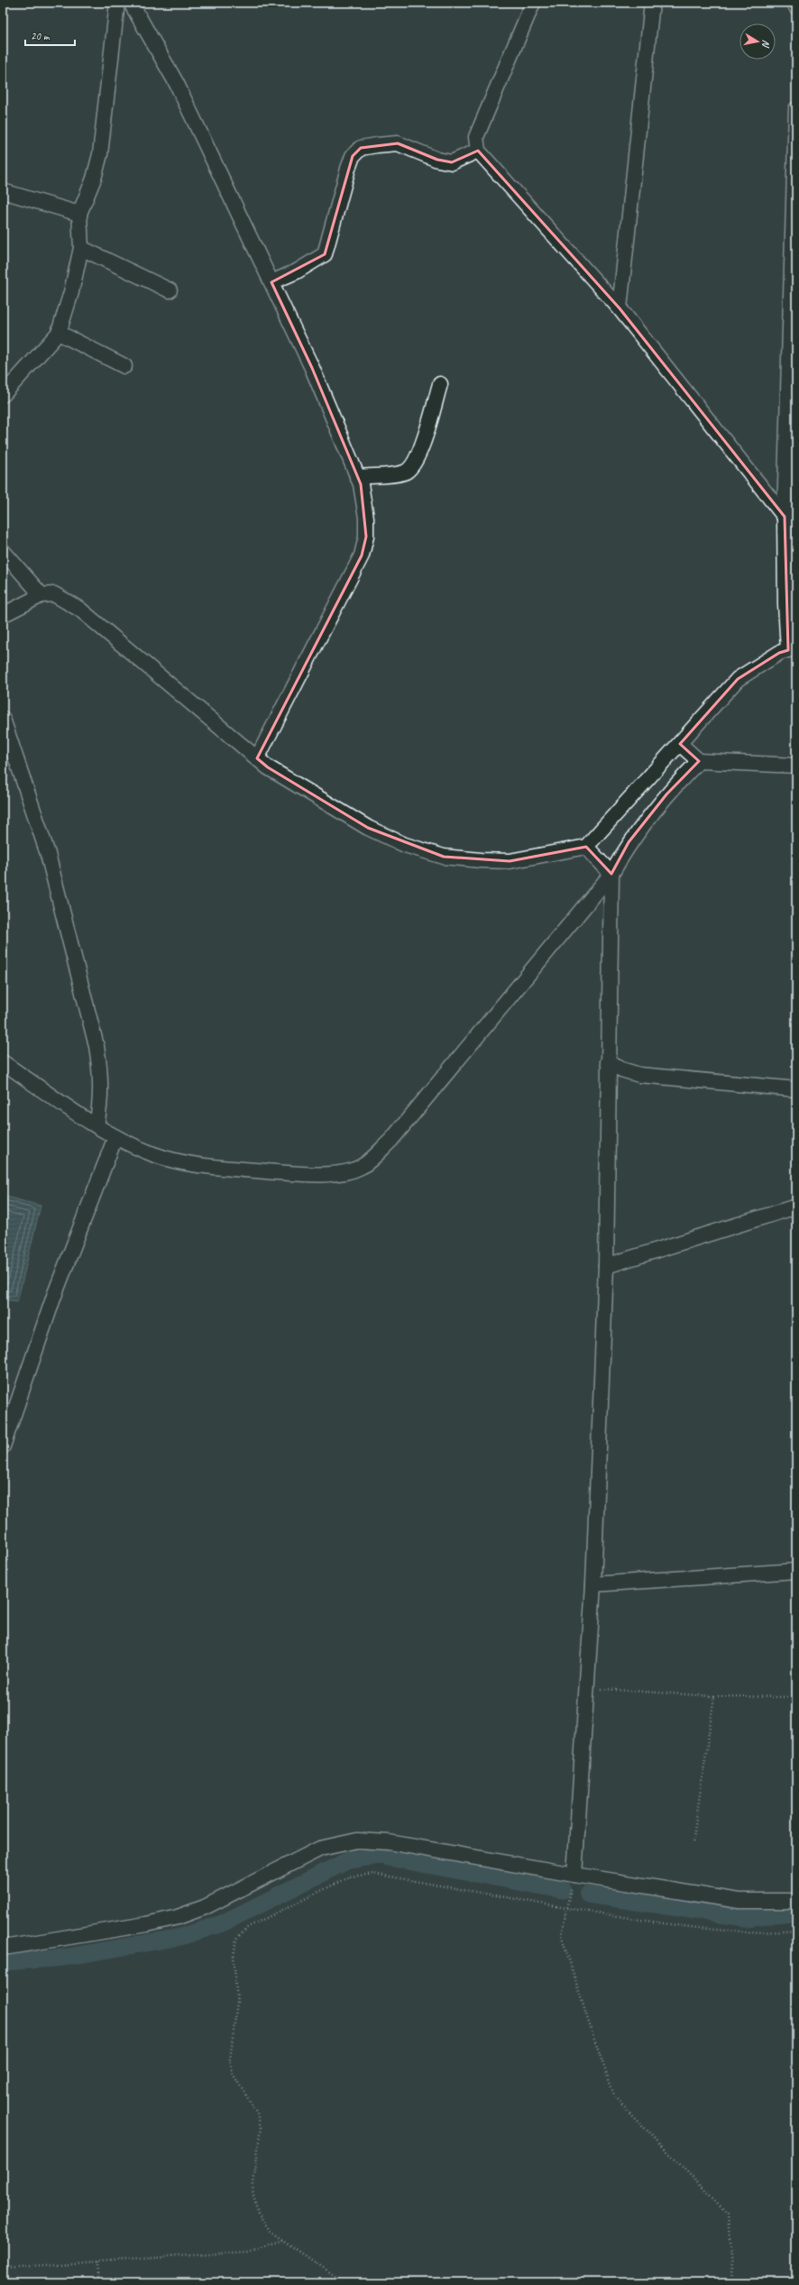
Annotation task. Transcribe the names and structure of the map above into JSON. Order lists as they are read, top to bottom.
{
  "scale_bar": "20 m",
  "north": "right"
}
